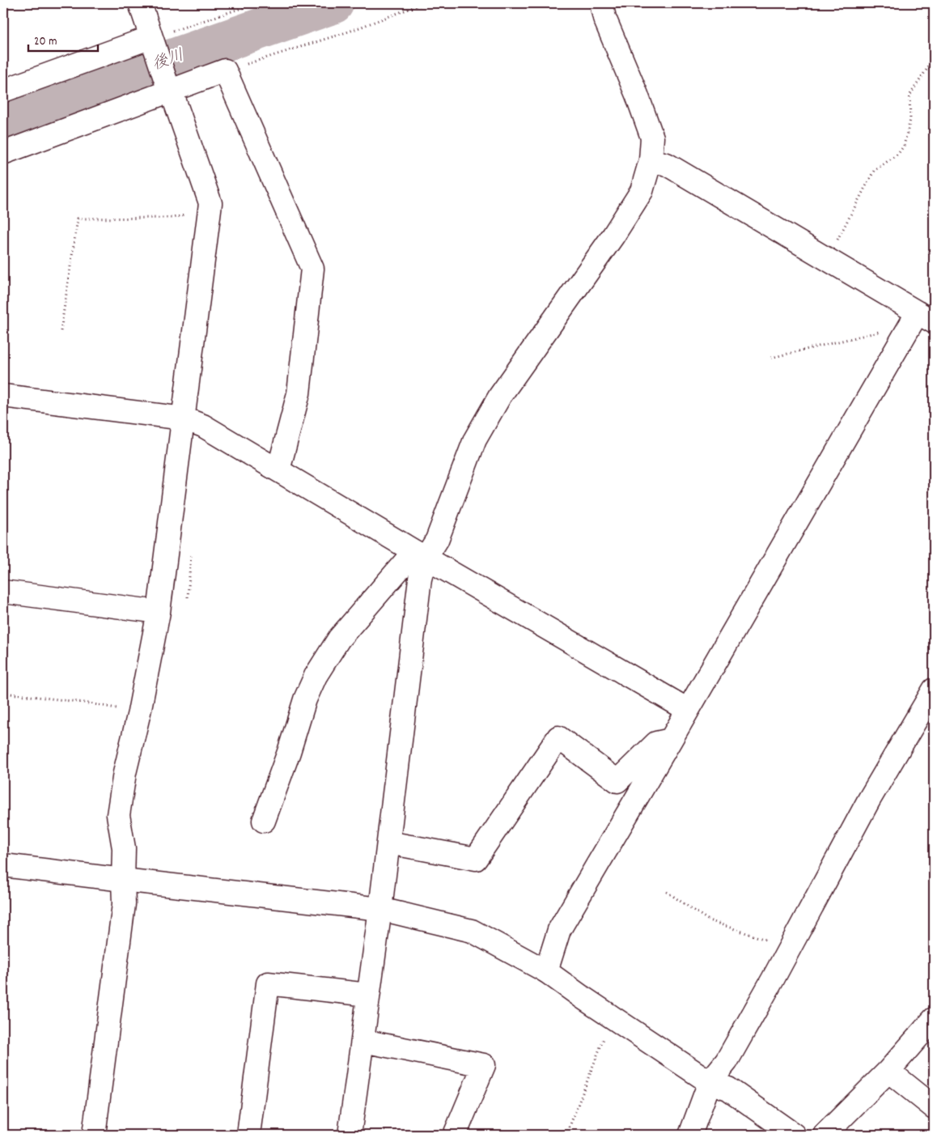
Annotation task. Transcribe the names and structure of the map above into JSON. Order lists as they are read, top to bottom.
{
  "water": ["後川"],
  "scale_bar": "20 m"
}
